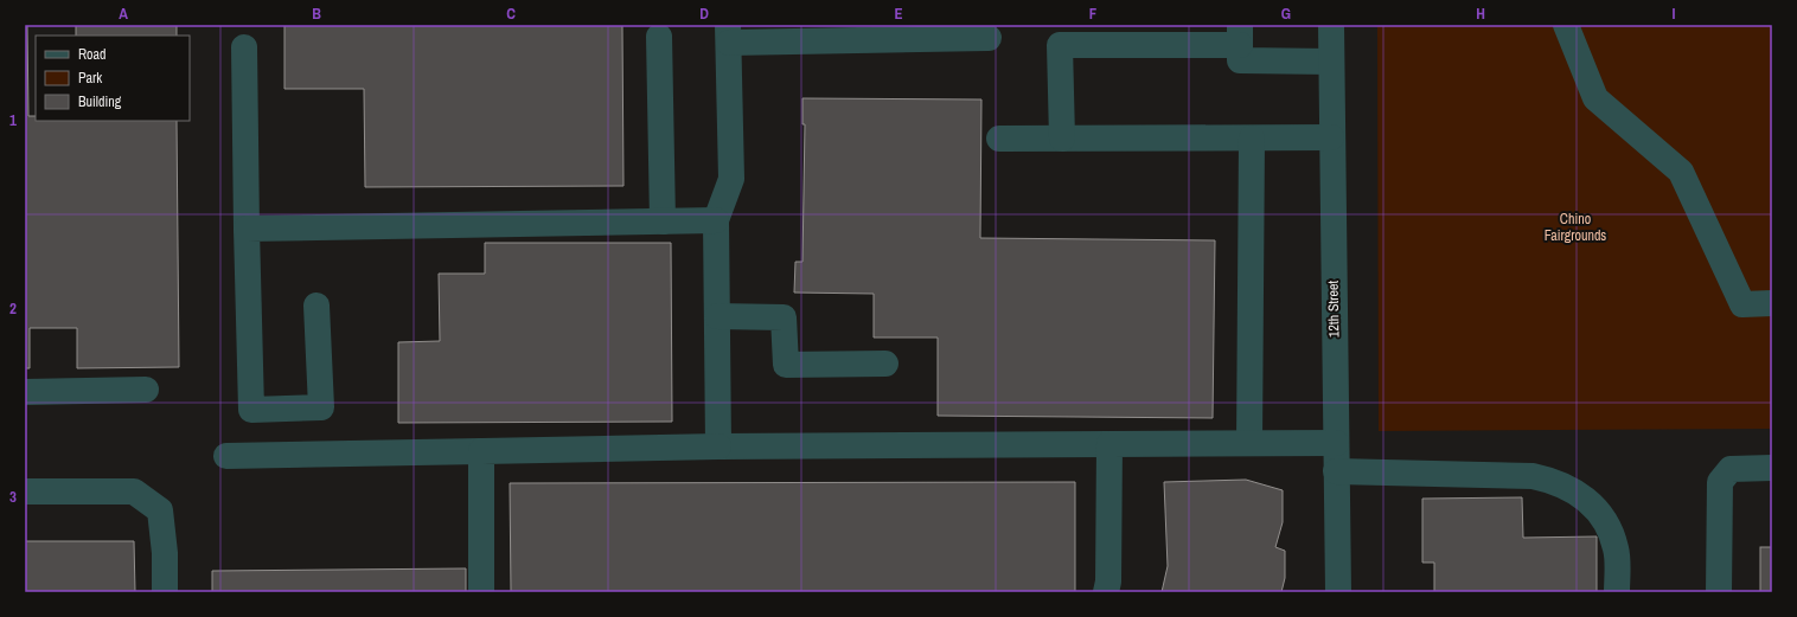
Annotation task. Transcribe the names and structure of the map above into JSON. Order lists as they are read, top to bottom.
{
  "streets": {
    "street": ["12th Street"]
  },
  "parks": ["Chino Fairgrounds"],
  "legend": ["Road", "Park", "Building"],
  "grid": {
    "columns": [
      "A",
      "B",
      "C",
      "D",
      "E",
      "F",
      "G",
      "H",
      "I"
    ],
    "rows": ["1", "2", "3"]
  }
}
